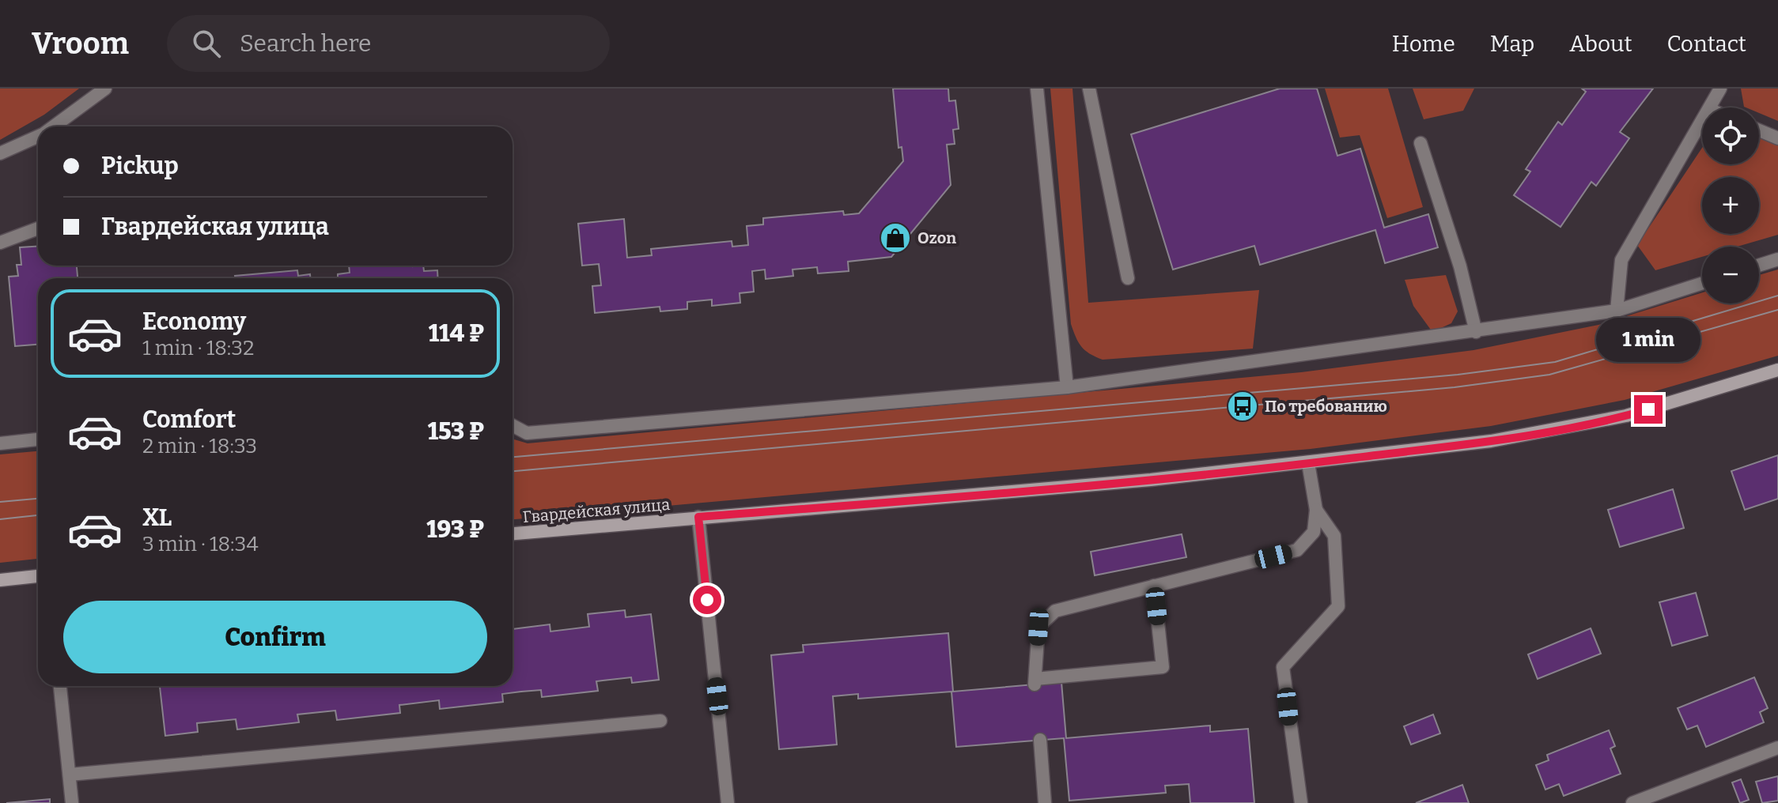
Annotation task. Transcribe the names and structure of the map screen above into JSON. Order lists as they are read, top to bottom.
{
  "streets": {
    "street": ["Гвардейская улица"]
  },
  "places": {
    "shop": ["Ozon"],
    "bus stop": ["По требованию"]
  },
  "page": {
    "header": "Vroom",
    "search": "Search here",
    "nav": [
      "Home",
      "Map",
      "About",
      "Contact"
    ],
    "map_buttons": ["+", "−"],
    "banner": ["Pickup", "Гвардейская улица"],
    "list": [
      {
        "name": "Economy",
        "note": "1 min · 18:32",
        "value": "114 ₽"
      },
      {
        "name": "Comfort",
        "note": "2 min · 18:33",
        "value": "153 ₽"
      },
      {
        "name": "XL",
        "note": "3 min · 18:34",
        "value": "193 ₽"
      }
    ],
    "bubble": "1 min",
    "buttons": "Confirm"
  }
}
